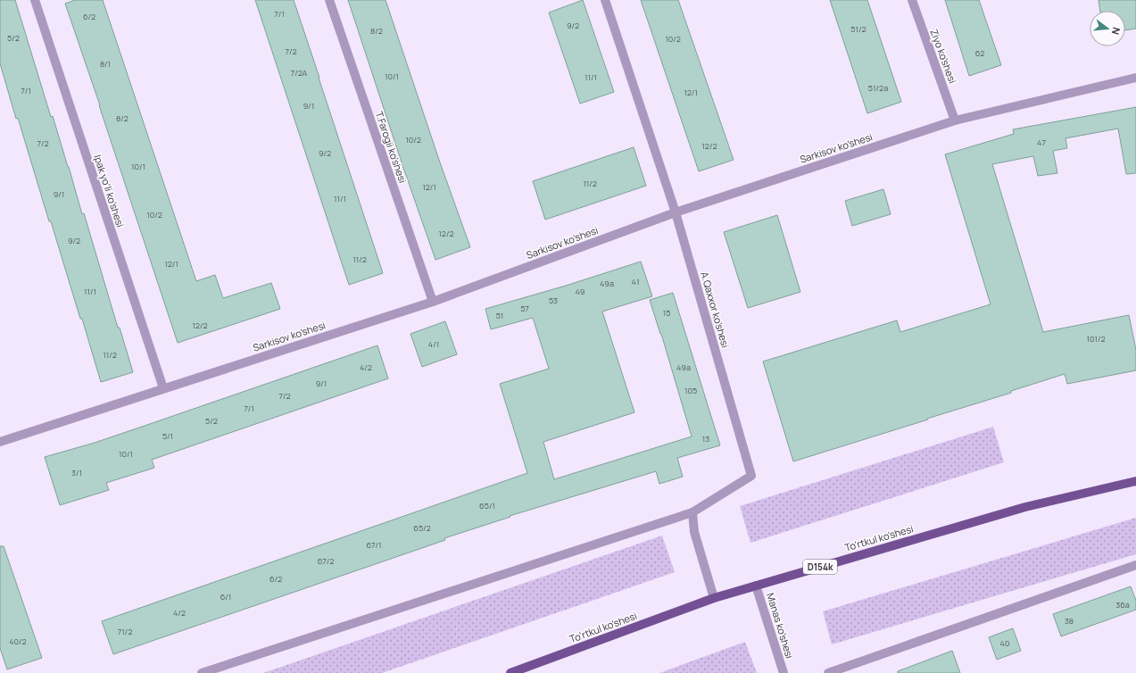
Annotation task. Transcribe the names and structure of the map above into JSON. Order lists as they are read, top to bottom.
{
  "streets": {
    "main road": ["To'rtkul ko'shesi", "D154k"],
    "street": [
      "Ziyo ko'shesi",
      "T.Farogii ko'shesi",
      "Sarkisov ko'shesi",
      "Ipak yo'li ko'shesi",
      "A.Qaxxor ko'shesi",
      "Manas ko'shesi"
    ]
  },
  "crossings": [
    ["Ziyo ko'shesi", "Sarkisov ko'shesi"],
    ["T.Farogii ko'shesi", "Sarkisov ko'shesi"],
    ["Sarkisov ko'shesi", "Ipak yo'li ko'shesi"],
    ["Sarkisov ko'shesi", "A.Qaxxor ko'shesi"],
    ["To'rtkul ko'shesi", "Manas ko'shesi"]
  ],
  "house_numbers": [
    "7/1",
    "6/2",
    "9/2",
    "51/2",
    "8/2",
    "5/2",
    "10/2",
    "7/2",
    "62",
    "8/1",
    "7/2A",
    "10/1",
    "11/1",
    "51/2a",
    "7/1",
    "12/1",
    "9/1",
    "8/2",
    "10/2",
    "47",
    "7/2",
    "12/2",
    "9/2",
    "10/1",
    "11/2",
    "12/1",
    "9/1",
    "11/1",
    "10/2",
    "12/2",
    "9/2",
    "11/2",
    "12/1",
    "41",
    "49a",
    "11/1",
    "49",
    "53",
    "57",
    "15",
    "51",
    "12/2",
    "101/2",
    "4/1",
    "11/2",
    "4/2",
    "49a",
    "9/1",
    "105",
    "7/2",
    "7/1",
    "5/2",
    "5/1",
    "13",
    "10/1",
    "3/1",
    "65/1",
    "65/2",
    "67/1",
    "67/2",
    "6/2",
    "6/1",
    "36a",
    "4/2",
    "38",
    "71/2",
    "40/2",
    "40"
  ],
  "north": "right"
}
